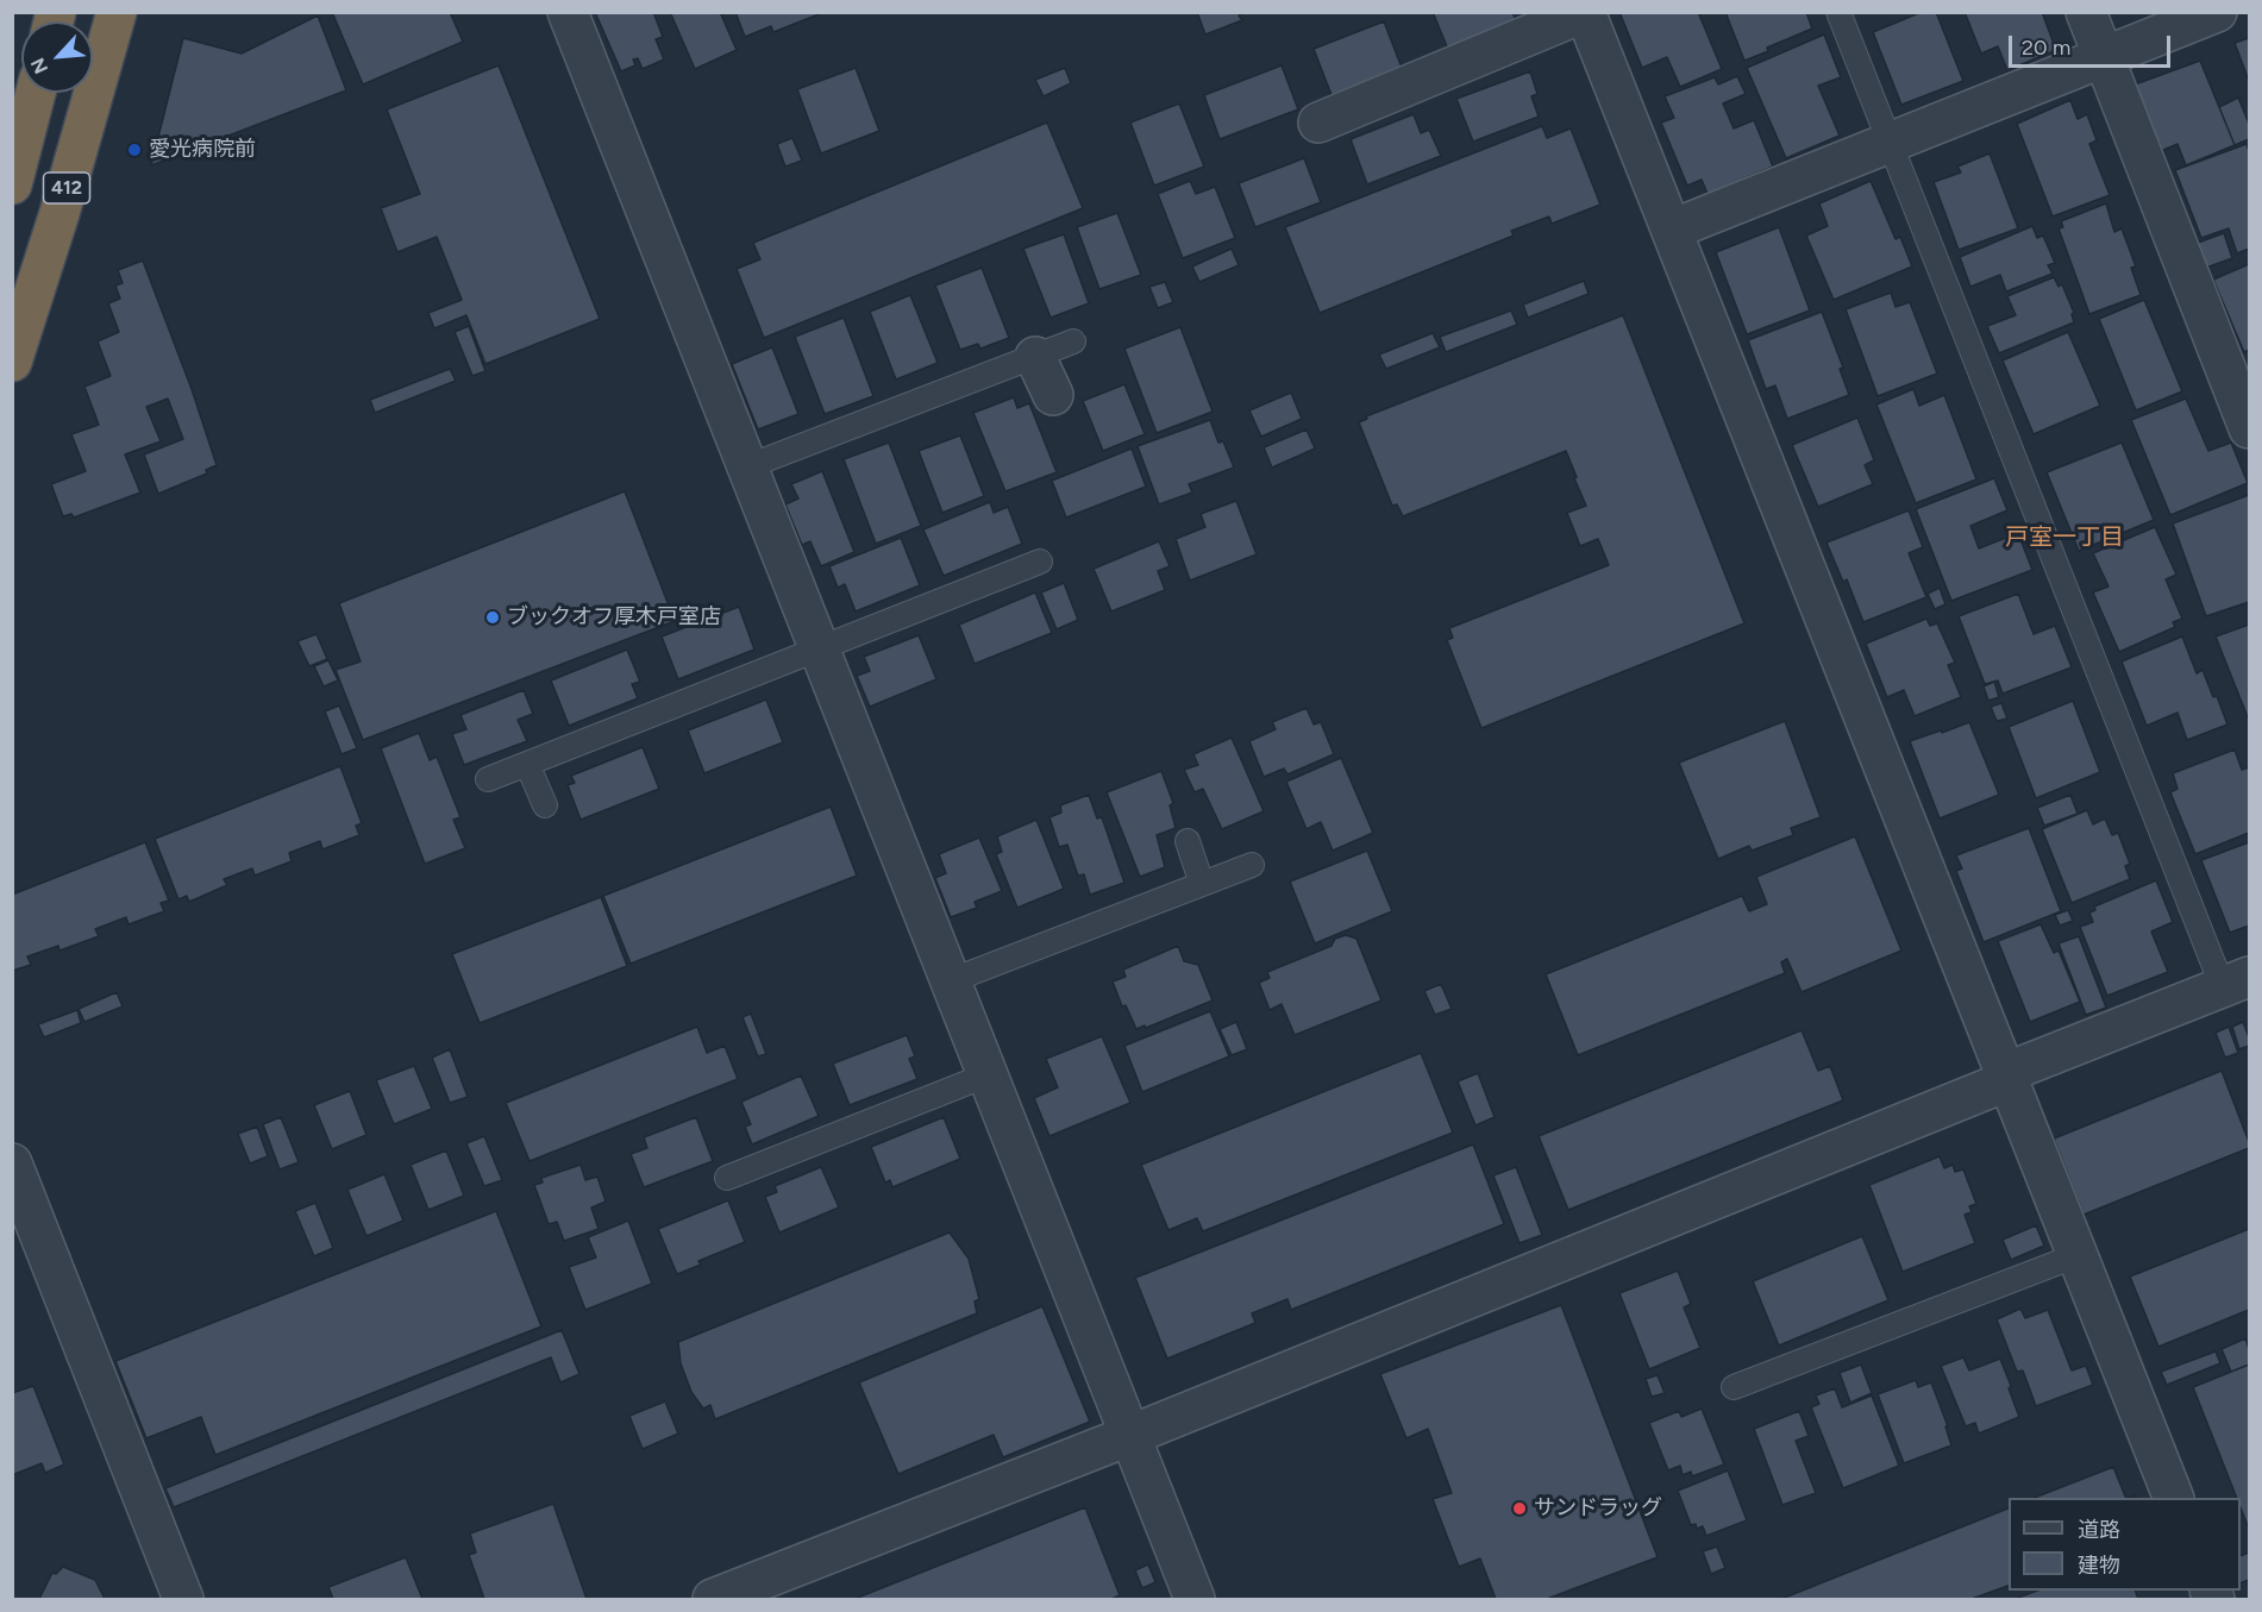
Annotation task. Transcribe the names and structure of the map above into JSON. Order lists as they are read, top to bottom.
{
  "streets": {
    "highway": ["412"]
  },
  "districts": ["戸室一丁目"],
  "places": ["愛光病院前", "ブックオフ厚木戸室店", "サンドラッグ"],
  "legend": ["道路", "建物"],
  "scale_bar": "20 m",
  "north": "bottom left"
}
